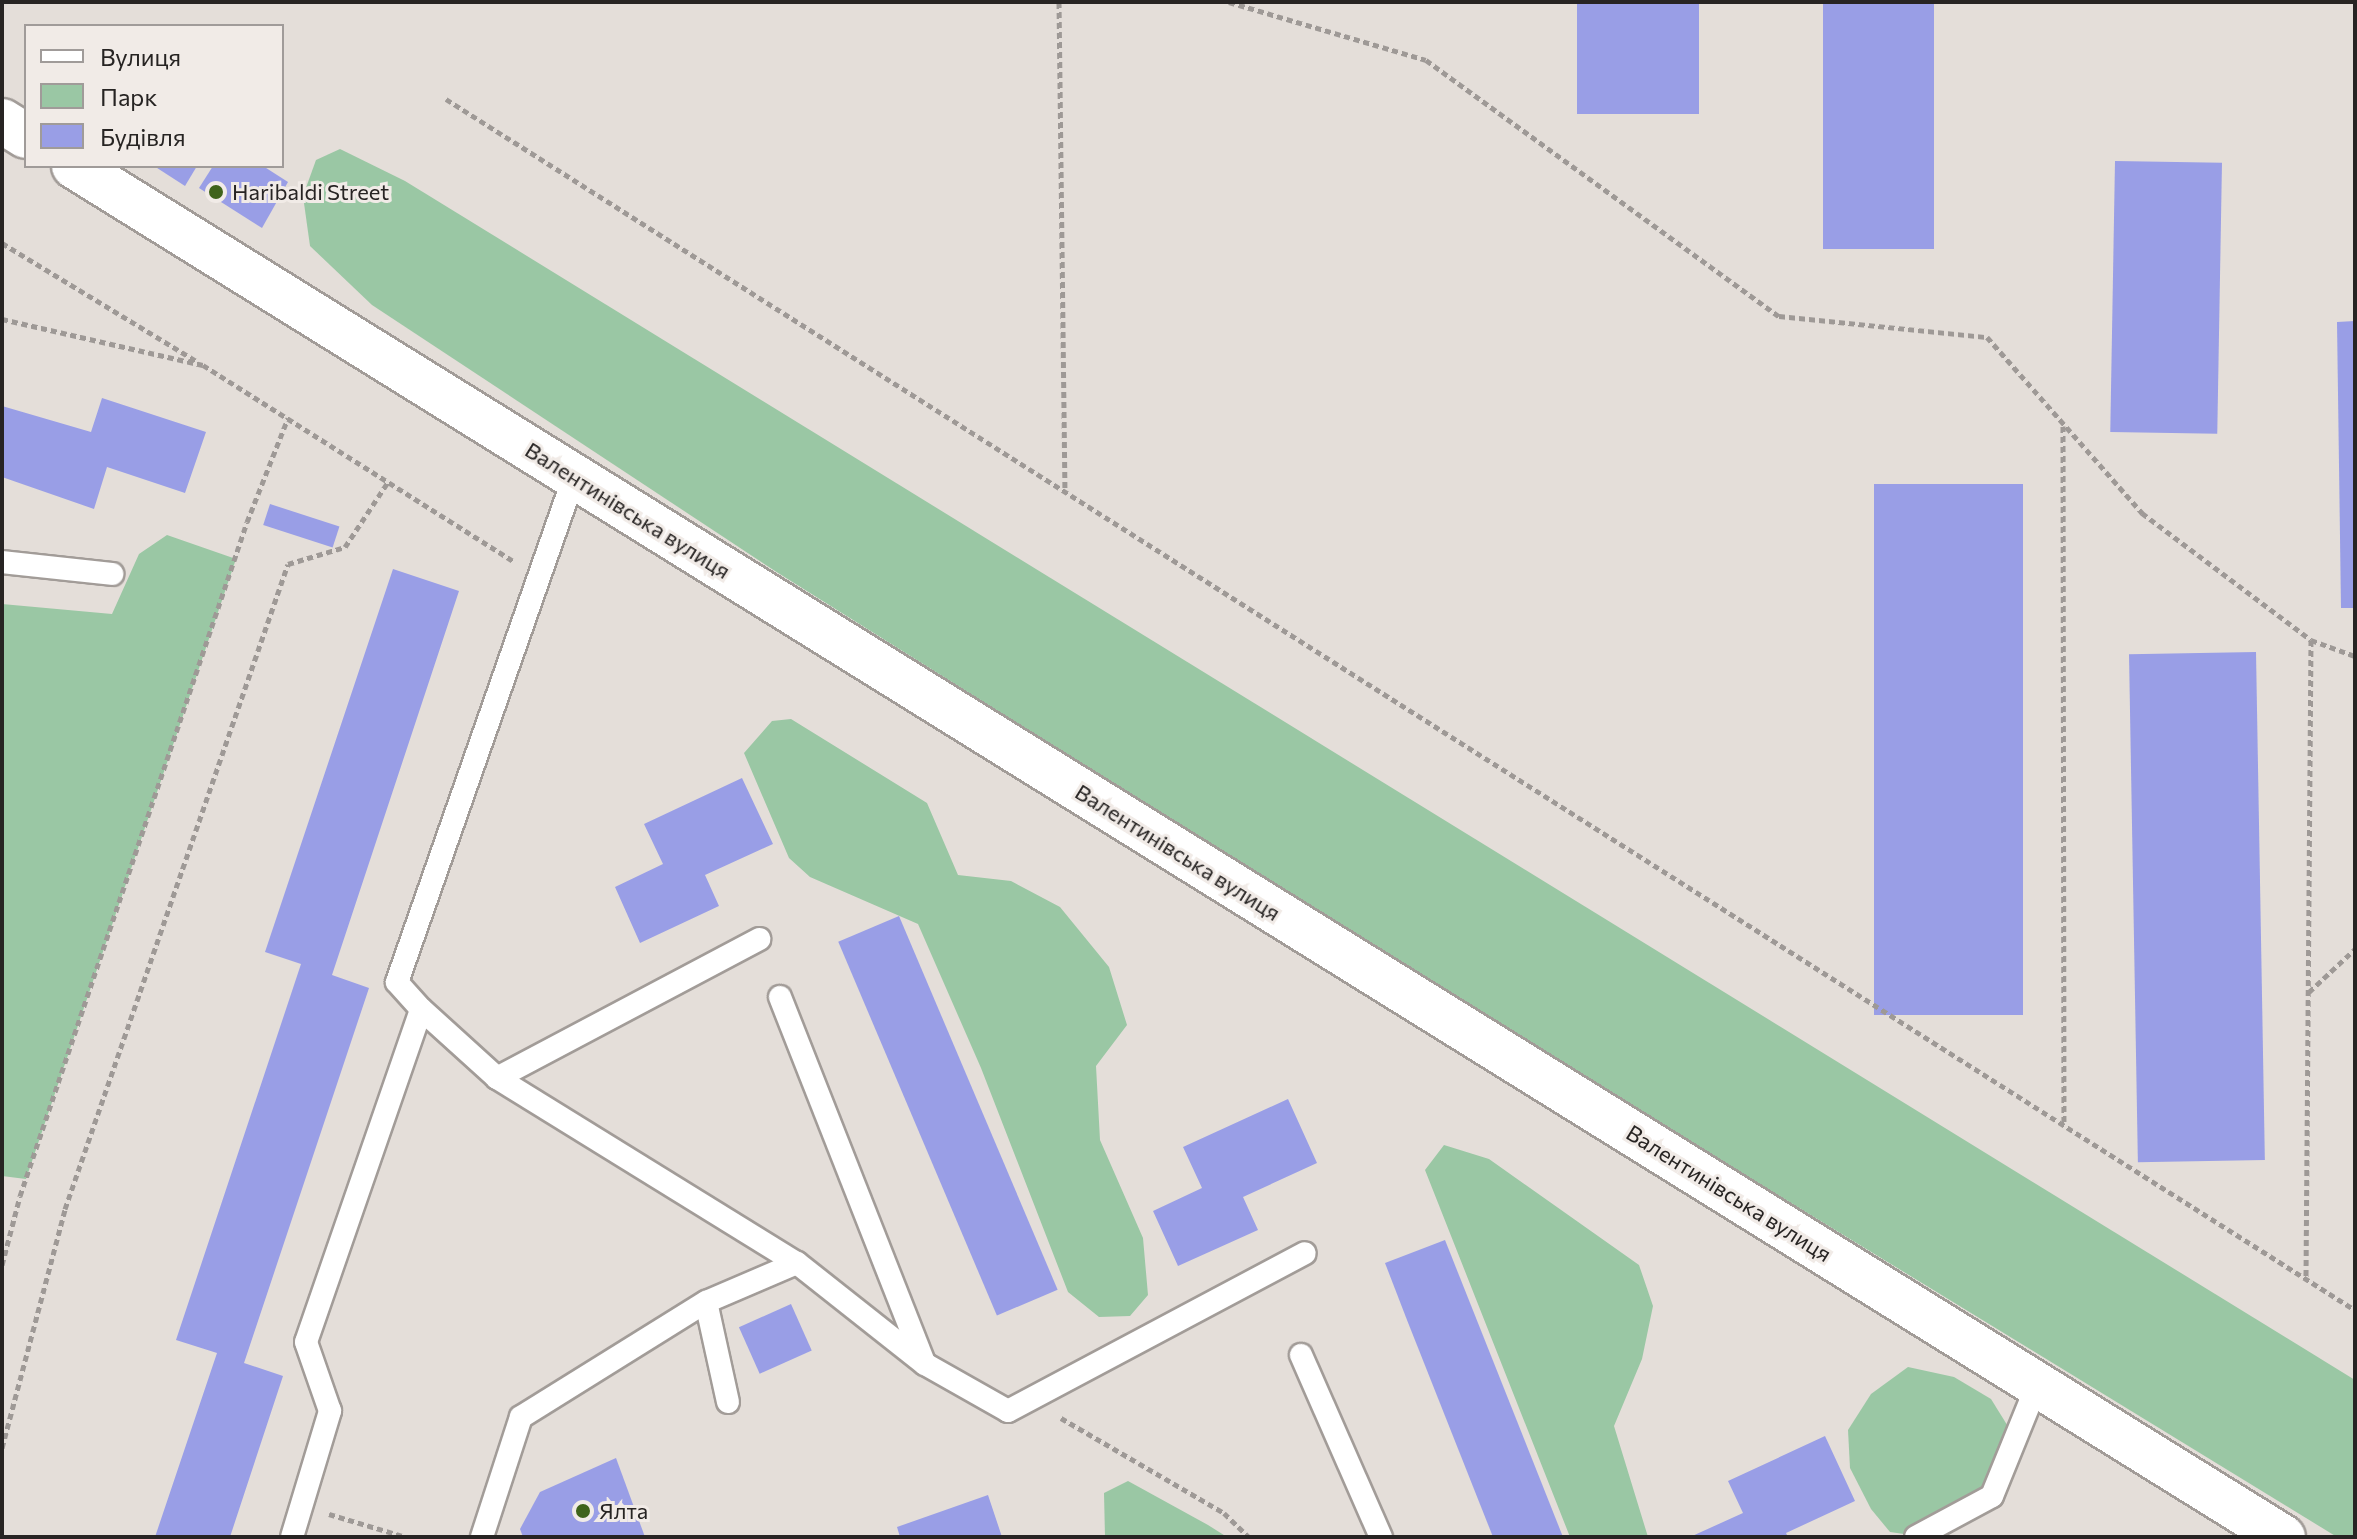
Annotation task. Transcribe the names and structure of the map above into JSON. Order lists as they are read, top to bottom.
{
  "streets": {
    "street": ["Валентинівська вулиця"]
  },
  "places": ["Haribaldi Street", "Ялта"],
  "legend": ["Вулиця", "Парк", "Будівля"]
}
